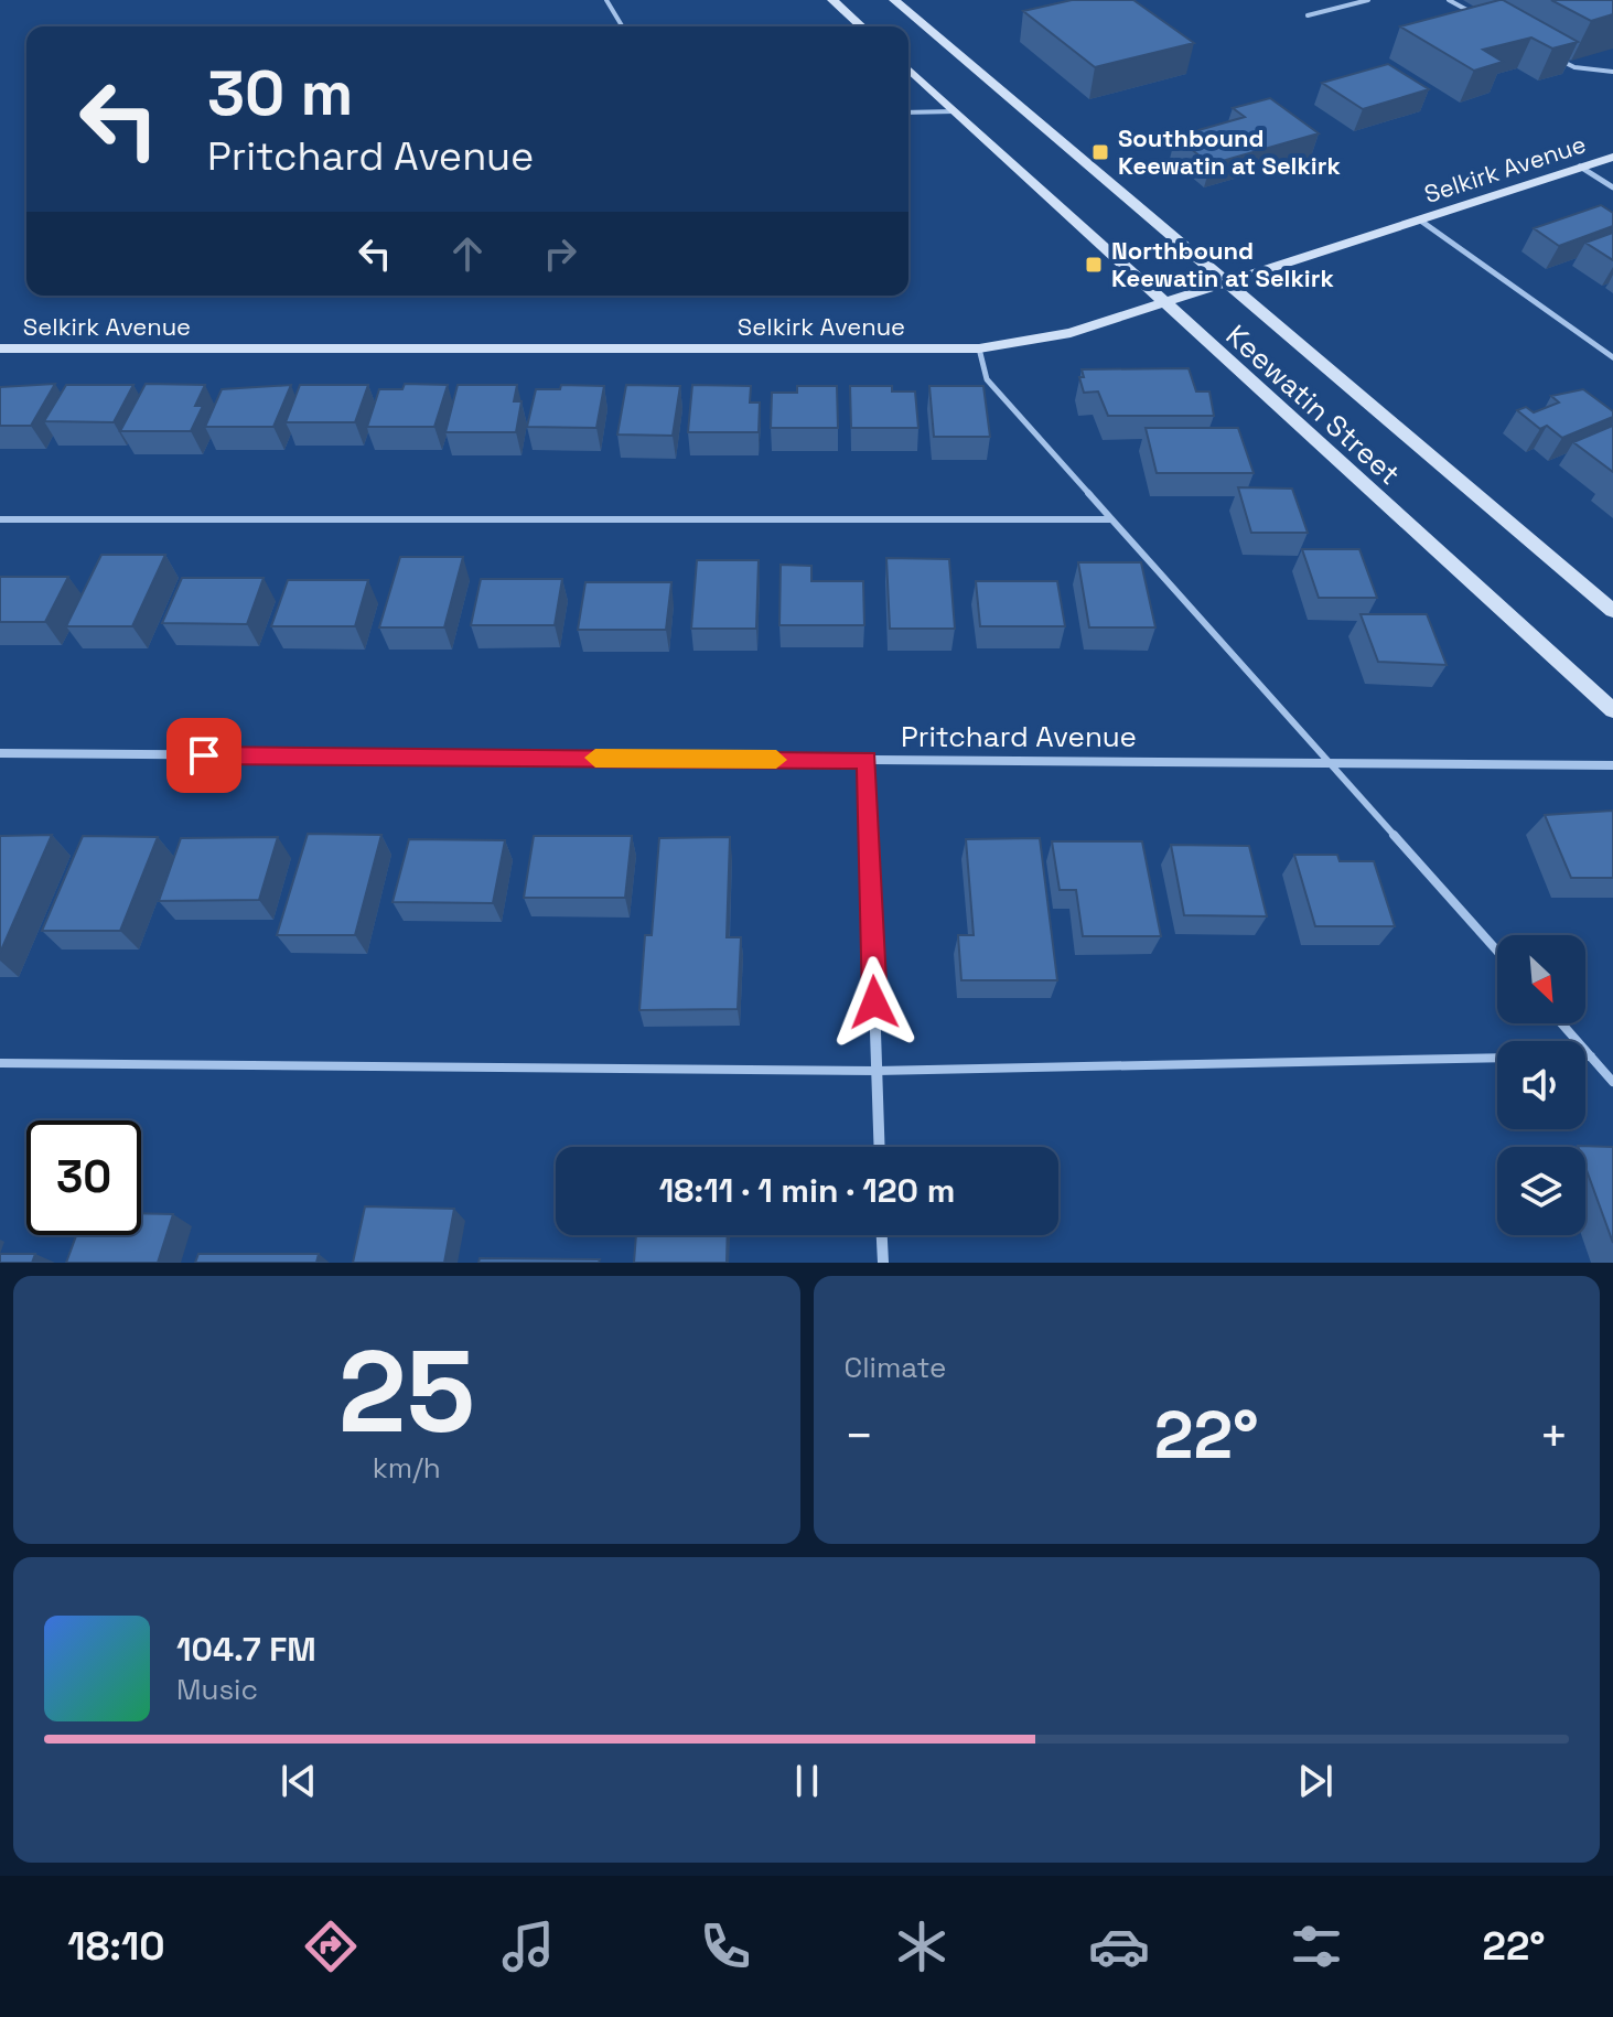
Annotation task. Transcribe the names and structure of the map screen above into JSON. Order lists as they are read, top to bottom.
{
  "streets": {
    "main road": ["Selkirk Avenue", "Keewatin Street"],
    "street": ["Pritchard Avenue"]
  },
  "crossings": [
    ["Selkirk Avenue", "Keewatin Street"]
  ],
  "places": {
    "transit": ["Southbound Keewatin at Selkirk", "Northbound Keewatin at Selkirk"]
  },
  "north": "bottom right",
  "page": {
    "turn": ["30 m", "Pritchard Avenue"],
    "limit": "30",
    "trip": "18:11 · 1 min · 120 m",
    "tile": [
      ["25", "km/h"],
      "Climate"
    ],
    "heat": ["−", "22°", "+"],
    "song": ["104.7 FM", "Music"],
    "tabs": ["18:10", "22°"]
  }
}
